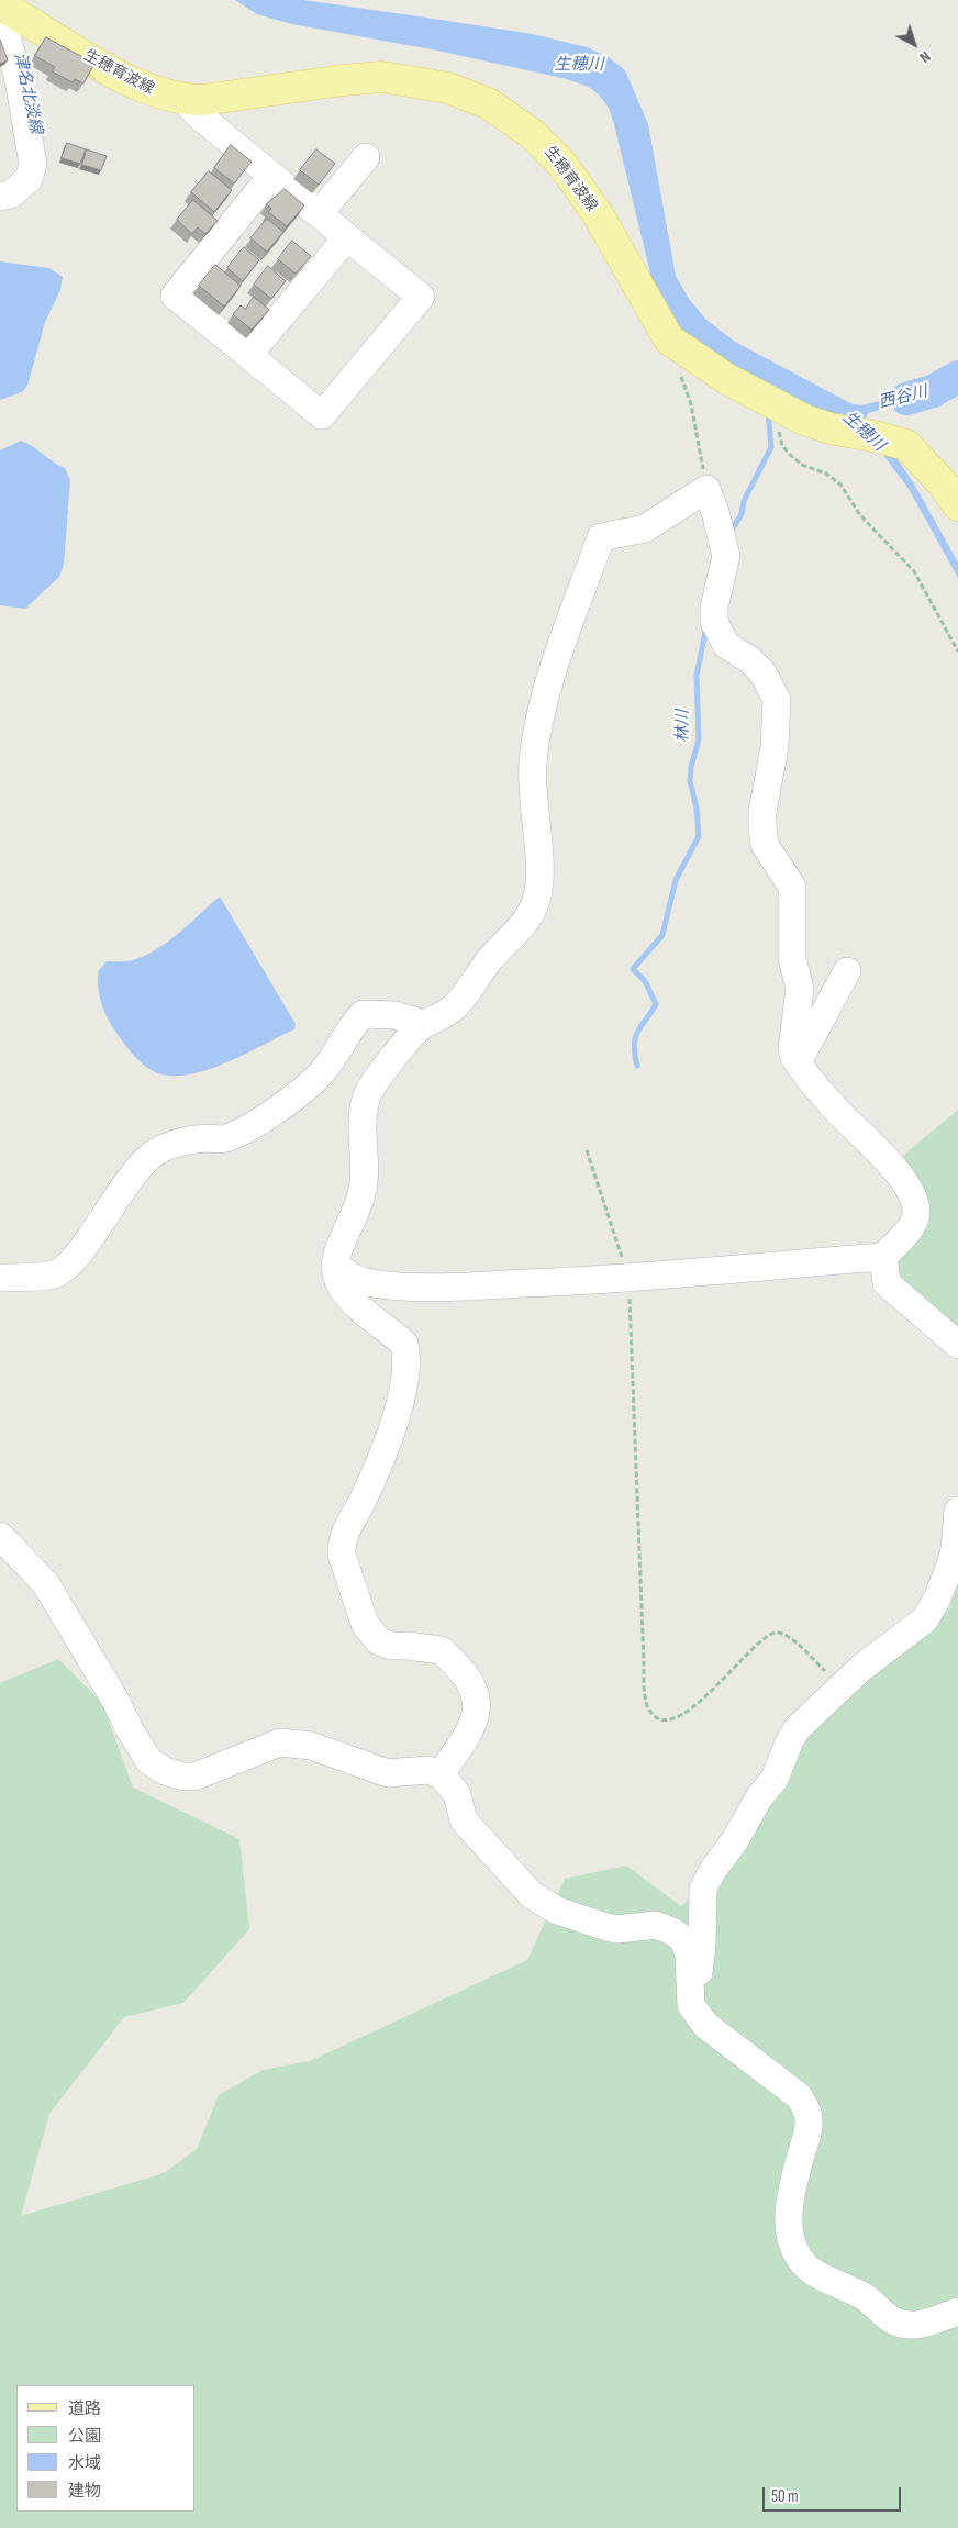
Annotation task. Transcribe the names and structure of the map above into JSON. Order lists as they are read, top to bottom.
{
  "streets": {
    "main road": ["生穂育波線"]
  },
  "water": [
    "生穂川",
    "津名北淡線",
    "西谷川",
    "林川"
  ],
  "legend": [
    "道路",
    "公園",
    "水域",
    "建物"
  ],
  "scale_bar": "50 m",
  "north": "bottom right"
}
